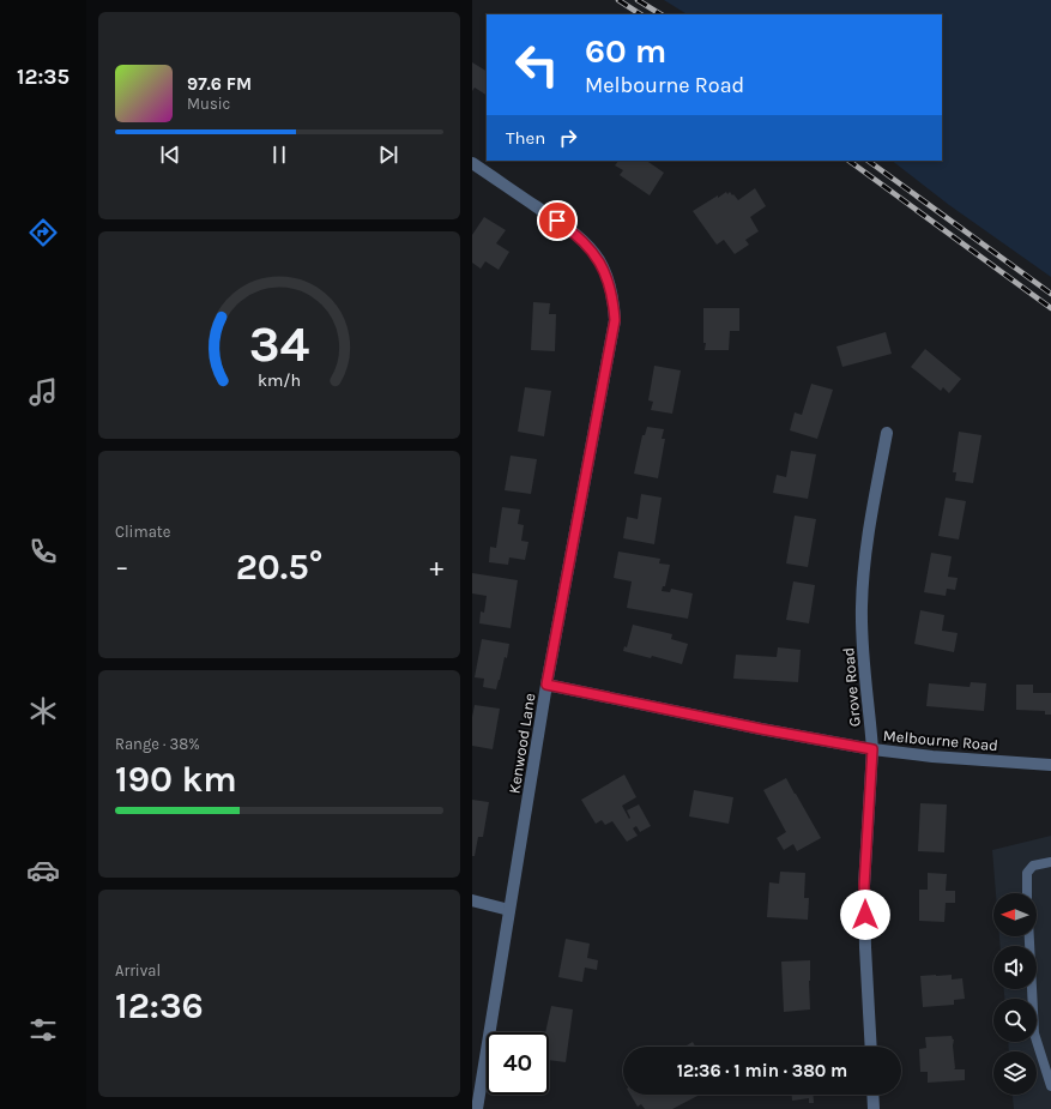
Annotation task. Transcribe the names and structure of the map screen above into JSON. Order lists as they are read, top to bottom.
{
  "streets": {
    "street": ["Grove Road", "Melbourne Road", "Kenwood Lane"]
  },
  "crossings": [
    ["Grove Road", "Melbourne Road"],
    ["Melbourne Road", "Kenwood Lane"]
  ],
  "north": "left",
  "page": {
    "tabs": "12:35",
    "turn": ["60 m", "Melbourne Road"],
    "song": ["97.6 FM", "Music"],
    "then": "Then",
    "tile": [
      "Climate",
      ["Range · 38%", "190 km"],
      ["Arrival", "12:36"]
    ],
    "heat": ["−", "20.5°", "+"],
    "limit": "40",
    "trip": "12:36 · 1 min · 380 m",
    "gauge": ["34", "km/h"]
  }
}
